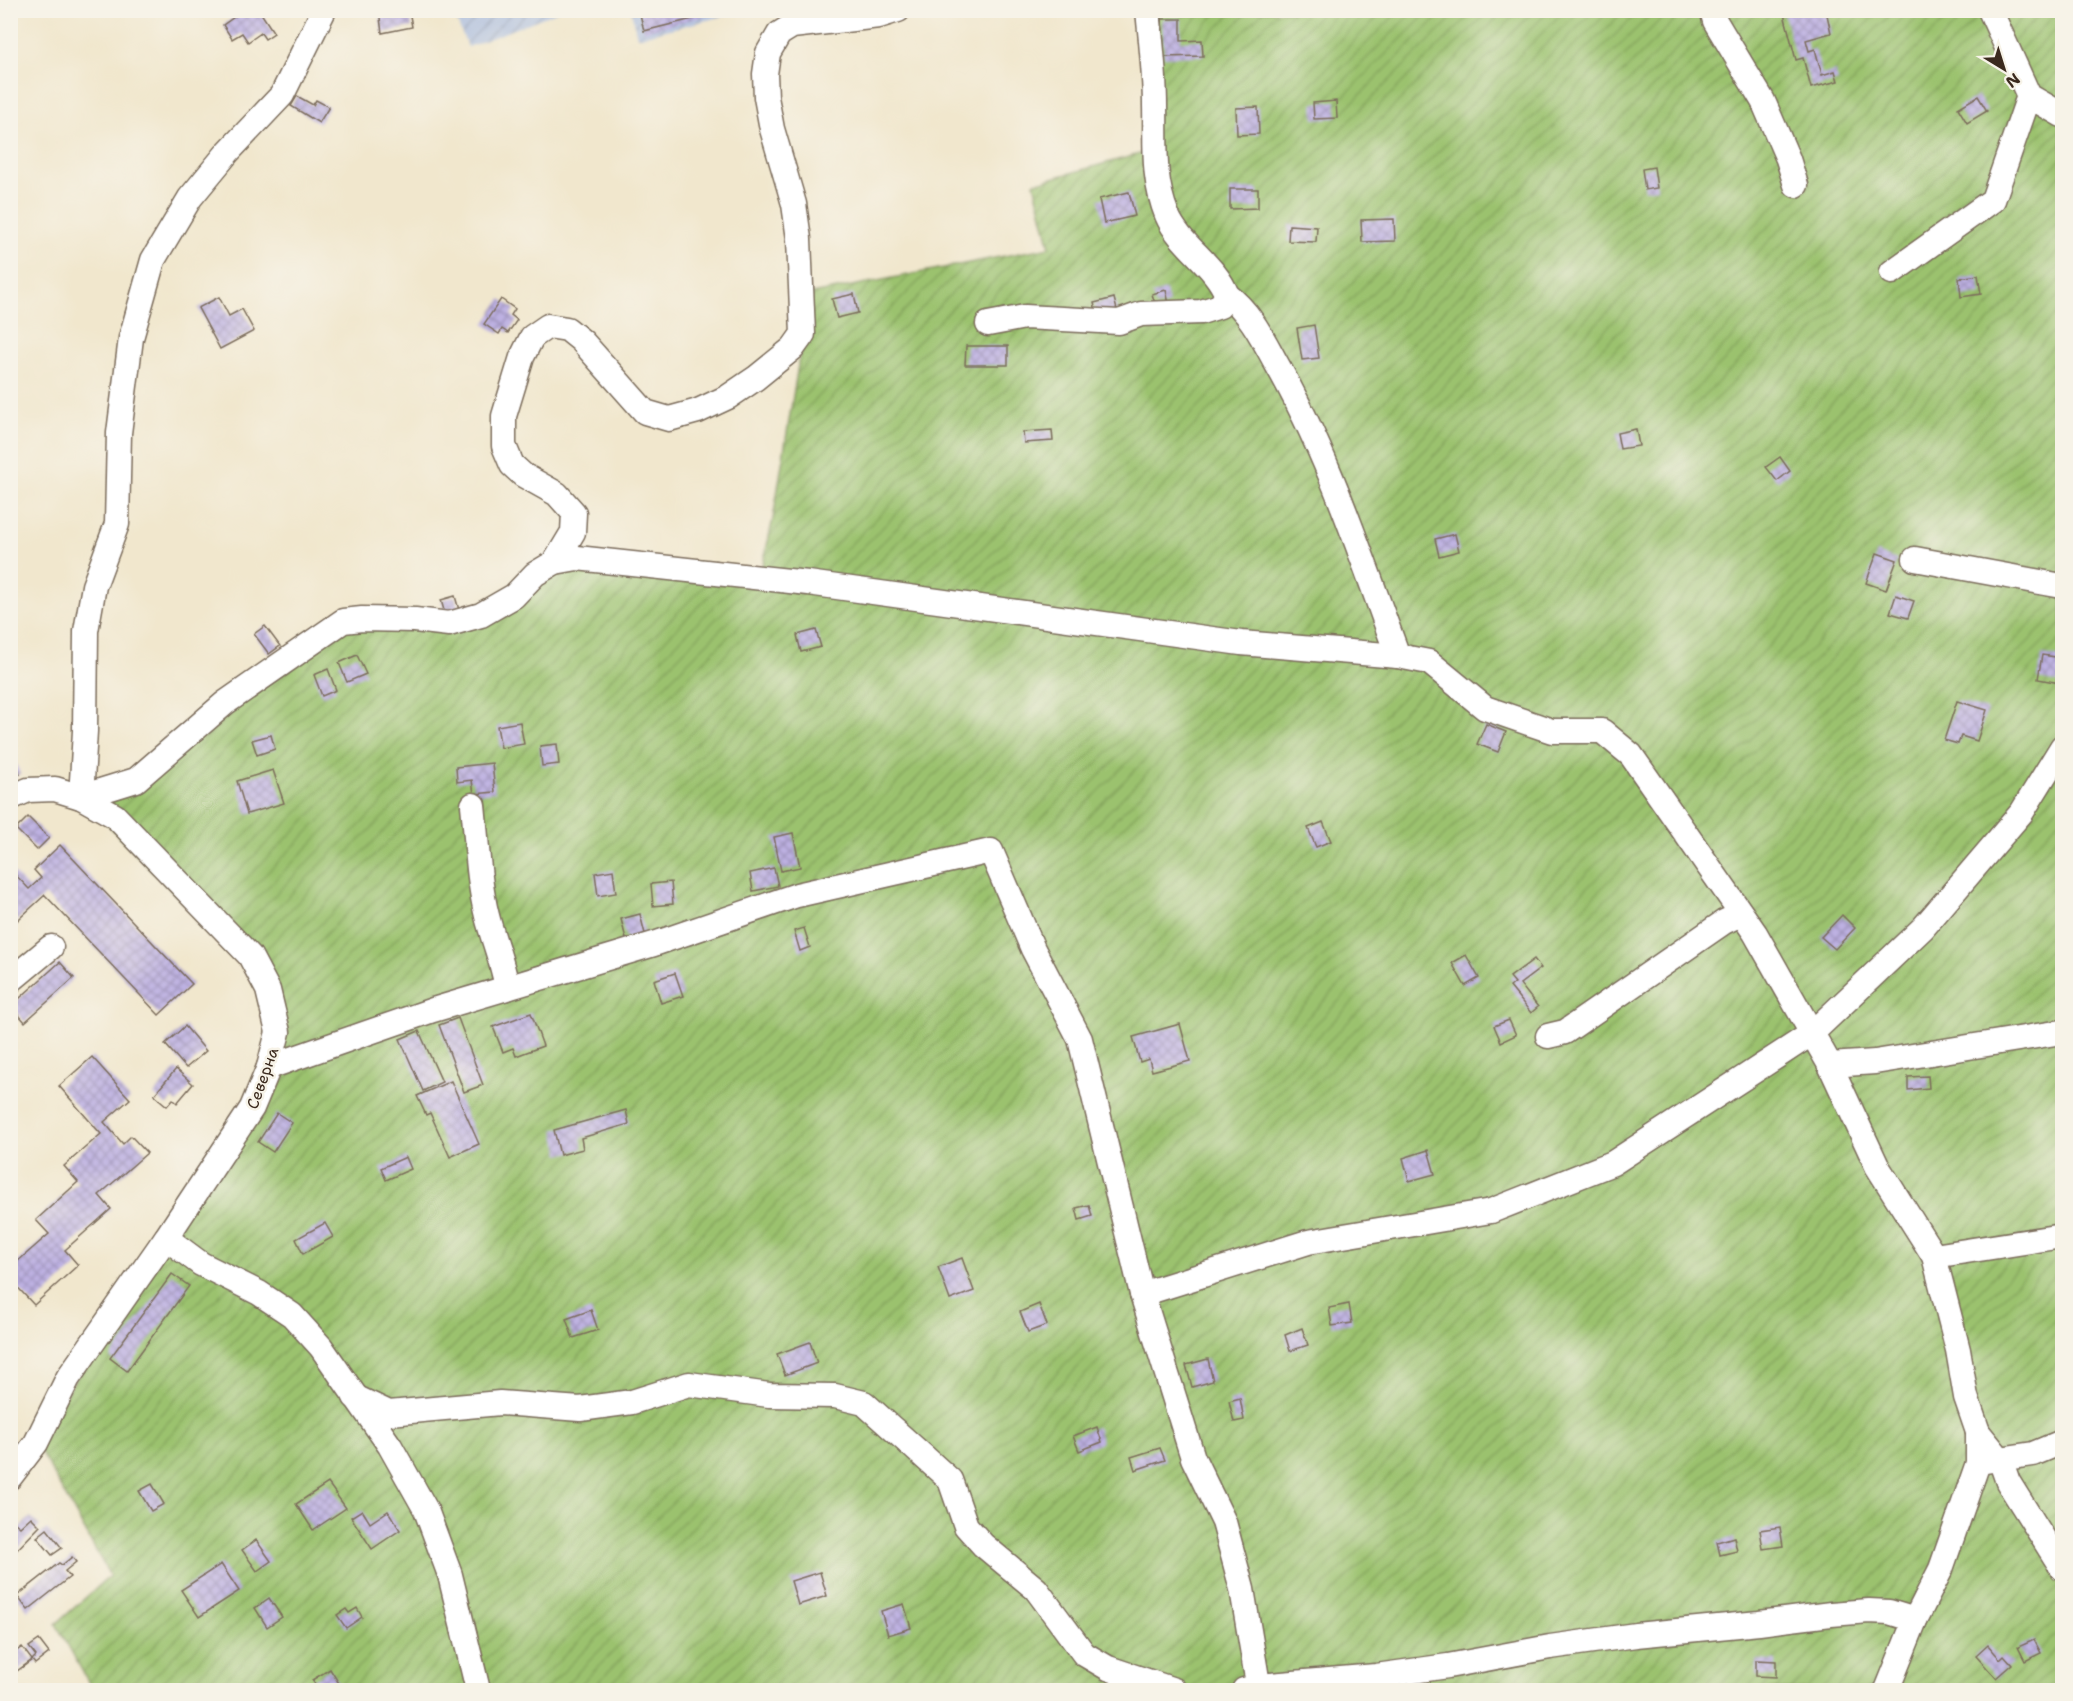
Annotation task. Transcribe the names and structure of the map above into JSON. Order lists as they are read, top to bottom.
{
  "streets": {
    "street": ["Северна"]
  },
  "north": "bottom right"
}
